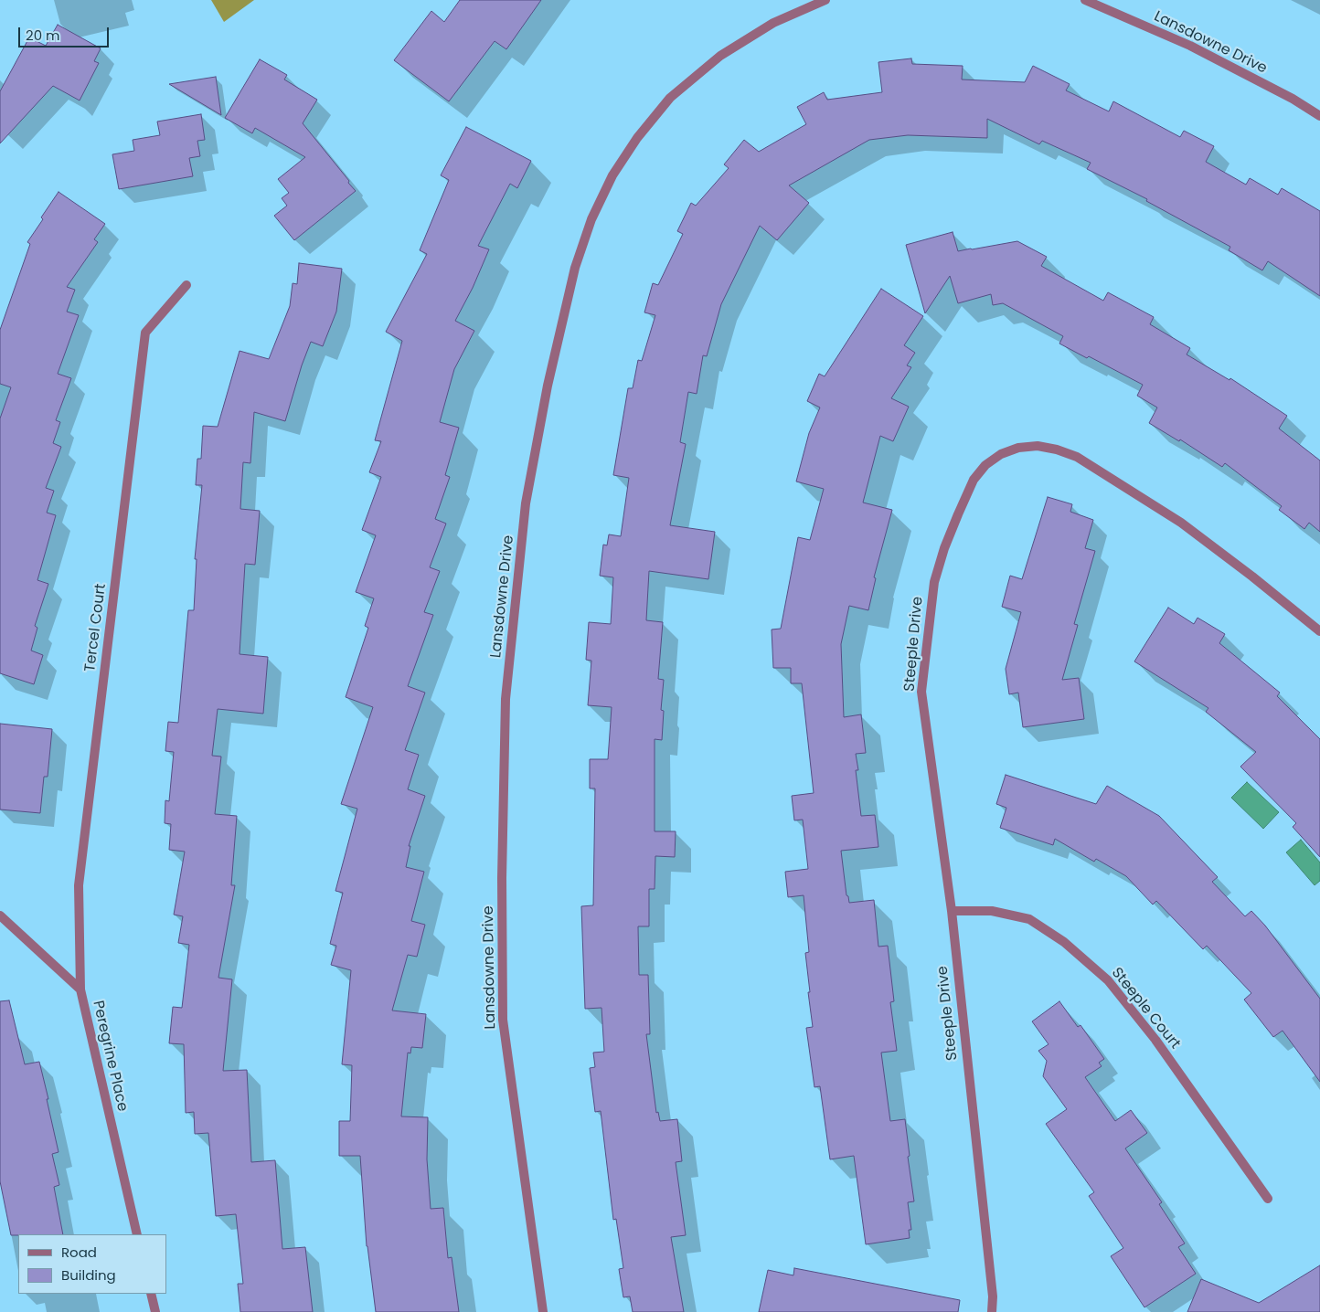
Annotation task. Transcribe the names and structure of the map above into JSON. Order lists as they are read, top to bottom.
{
  "streets": {
    "street": [
      "Lansdowne Drive",
      "Tercel Court",
      "Steeple Drive",
      "Steeple Court",
      "Peregrine Place"
    ]
  },
  "crossings": [
    ["Tercel Court", "Peregrine Place"],
    ["Steeple Drive", "Steeple Court"]
  ],
  "legend": ["Road", "Building"],
  "scale_bar": "20 m"
}
